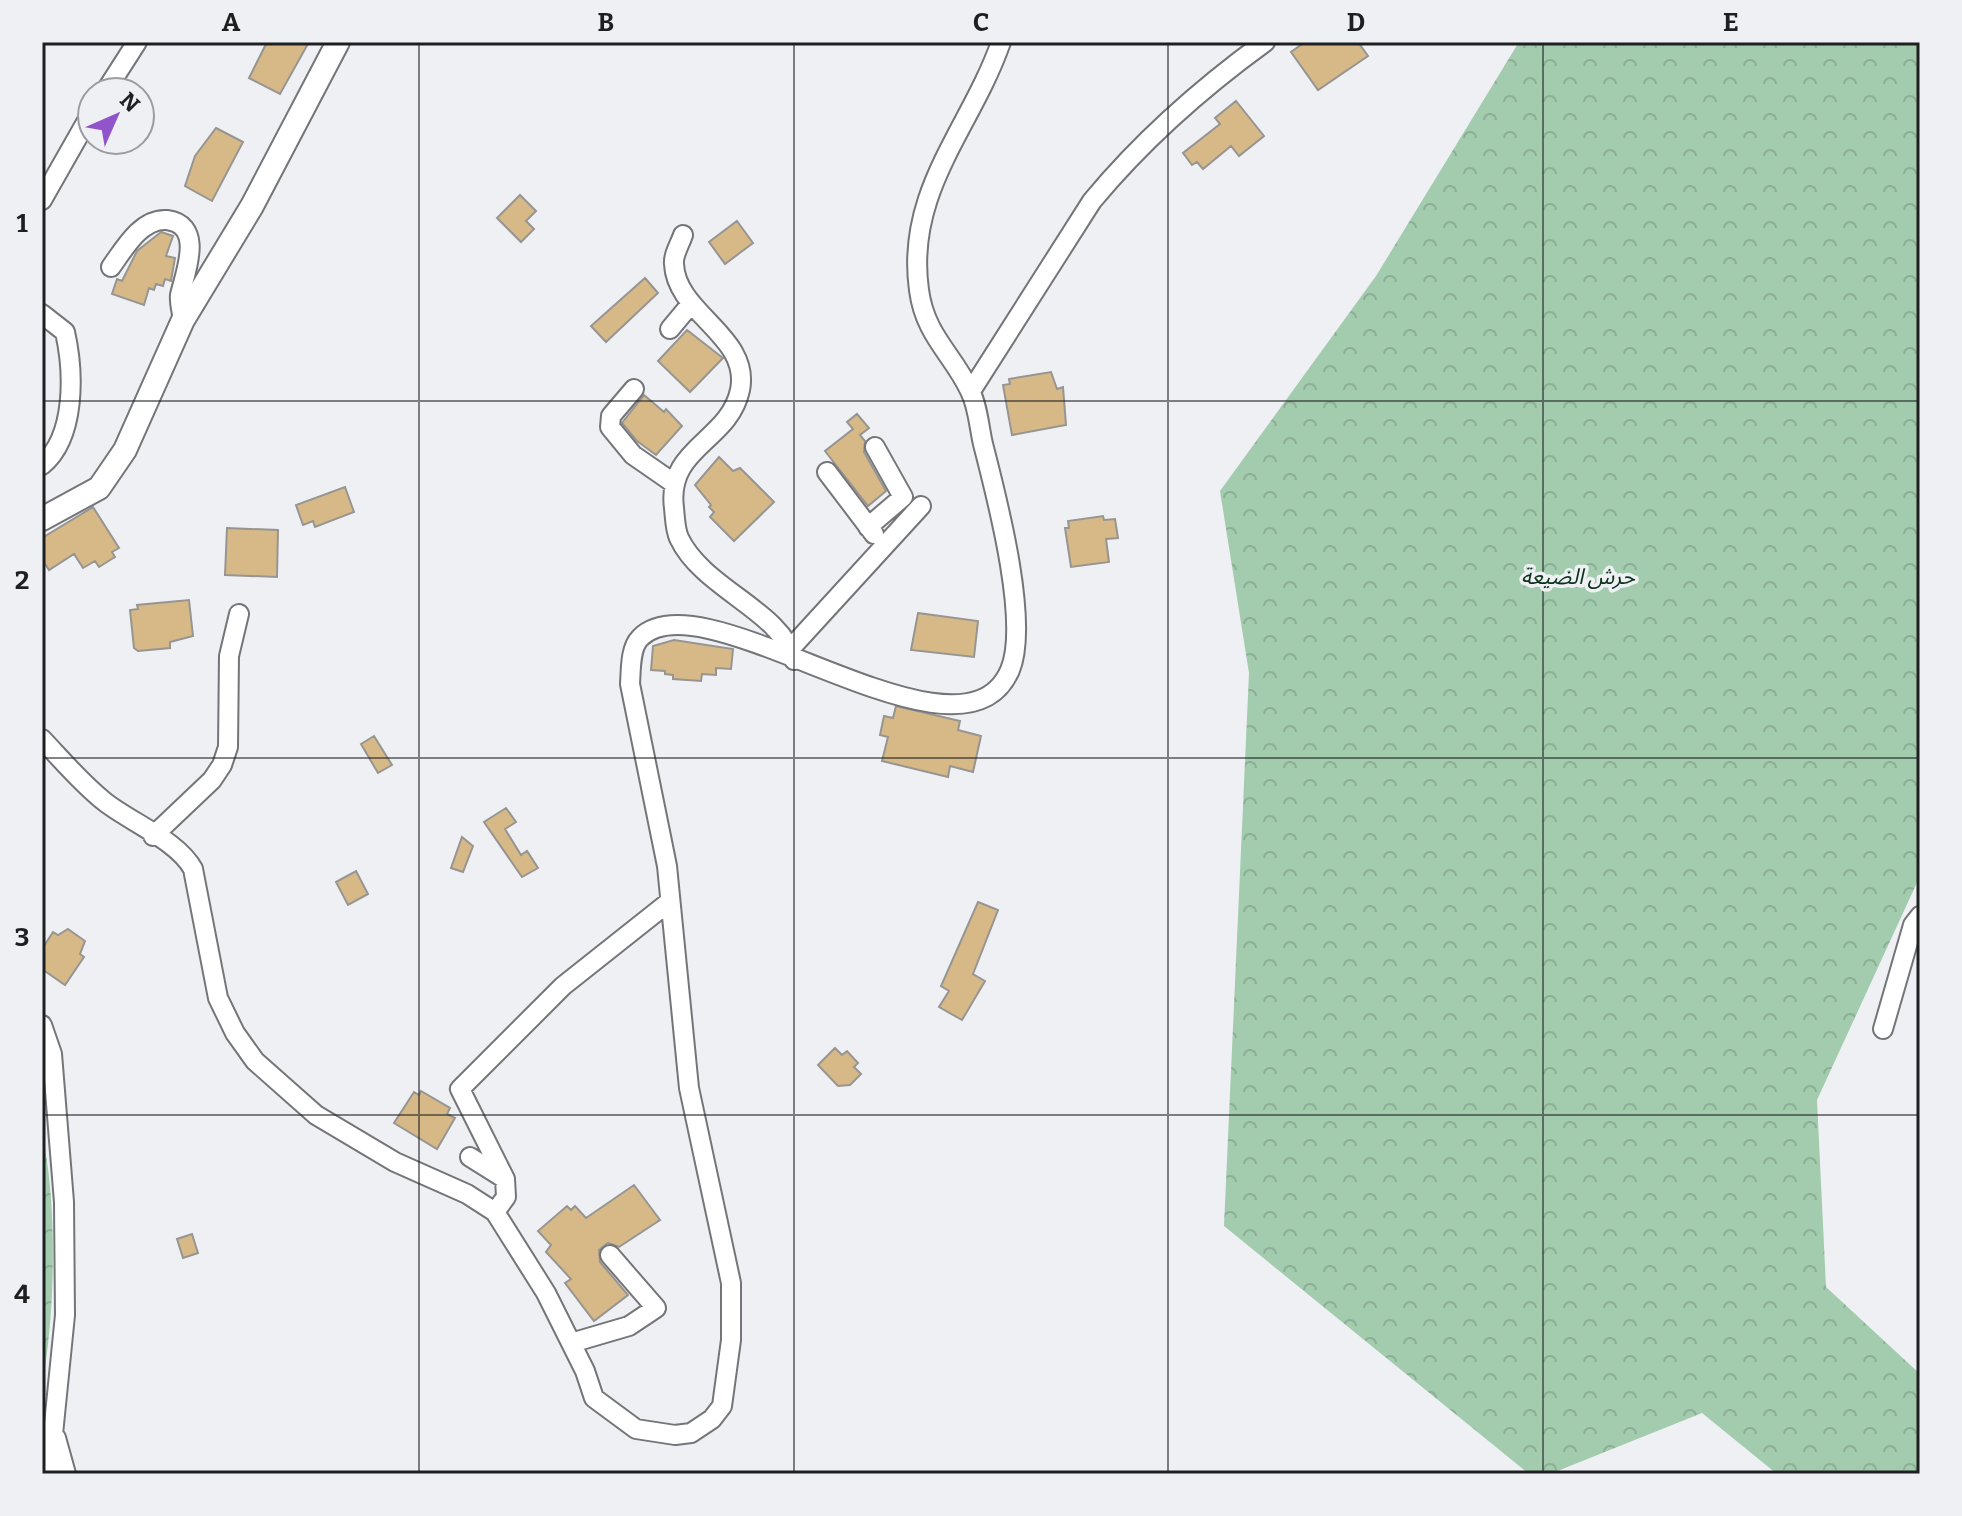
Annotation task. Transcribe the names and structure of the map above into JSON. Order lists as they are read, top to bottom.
{
  "parks": ["حرش الضيعة"],
  "north": "top right",
  "grid": {
    "columns": [
      "A",
      "B",
      "C",
      "D",
      "E"
    ],
    "rows": [
      "1",
      "2",
      "3",
      "4"
    ]
  }
}
